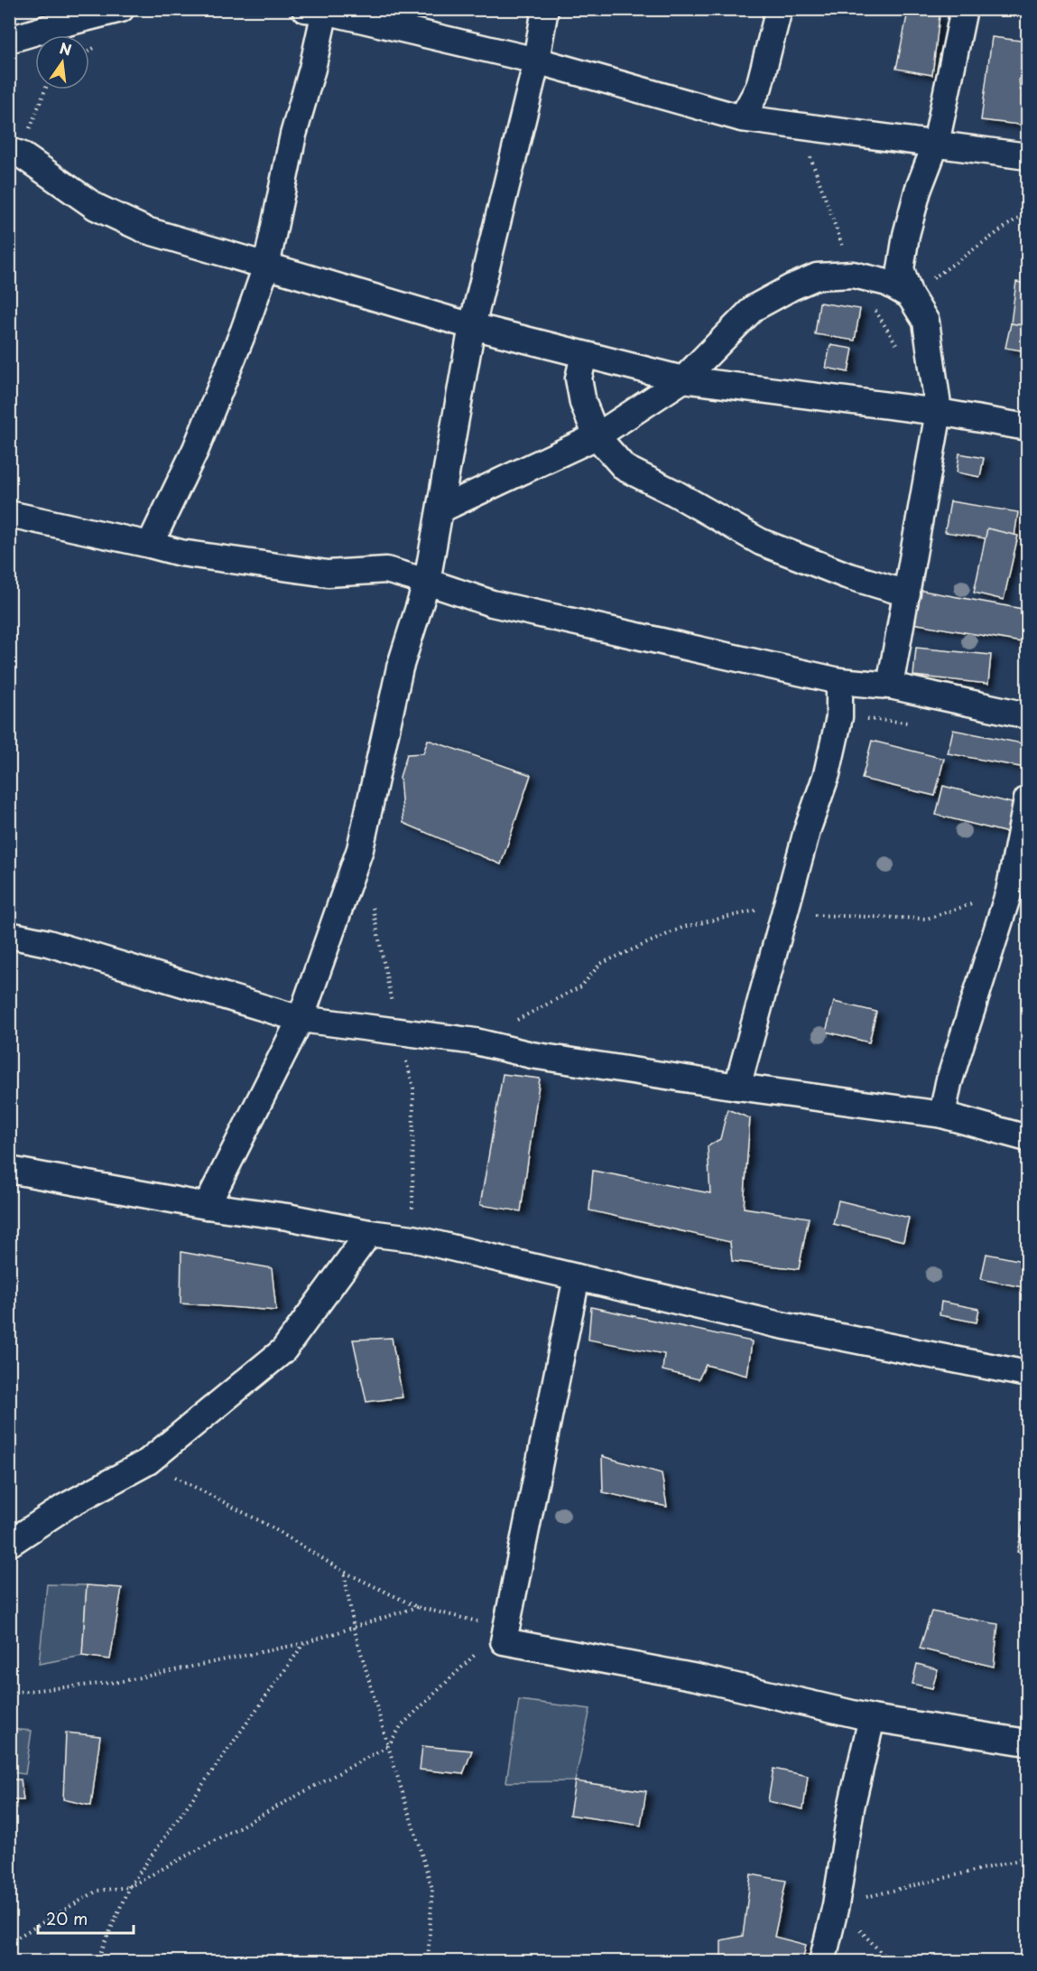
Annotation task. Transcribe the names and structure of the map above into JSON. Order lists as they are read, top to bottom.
{
  "scale_bar": "20 m",
  "north": "top"
}
